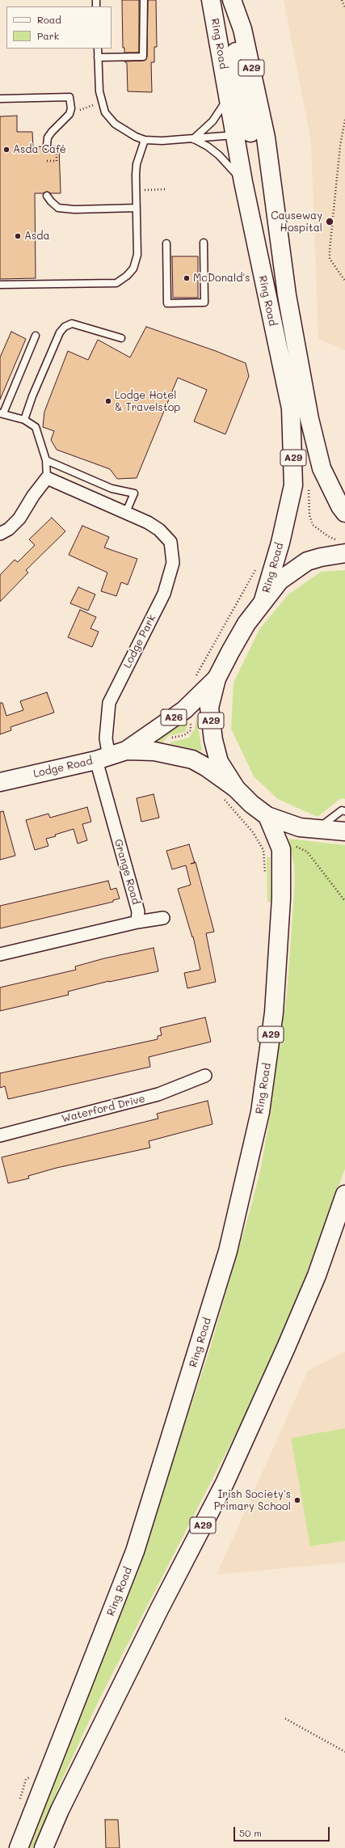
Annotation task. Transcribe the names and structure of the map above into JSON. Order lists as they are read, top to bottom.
{
  "streets": {
    "main road": [
      "Ring Road",
      "A29",
      "A26",
      "Lodge Road"
    ],
    "street": ["Lodge Park", "Grange Road", "Waterford Drive"]
  },
  "crossings": [
    ["Ring Road", "A29"],
    ["A29", "Lodge Road"],
    ["Lodge Park", "Lodge Road"],
    ["Lodge Park", "Grange Road"],
    ["Lodge Road", "Grange Road"]
  ],
  "places": [
    "Asda Café",
    "Causeway Hospital",
    "Asda",
    "McDonald's",
    "Lodge Hotel & Travelstop",
    "Irish Society's Primary School"
  ],
  "legend": ["Road", "Park"],
  "scale_bar": "50 m"
}
